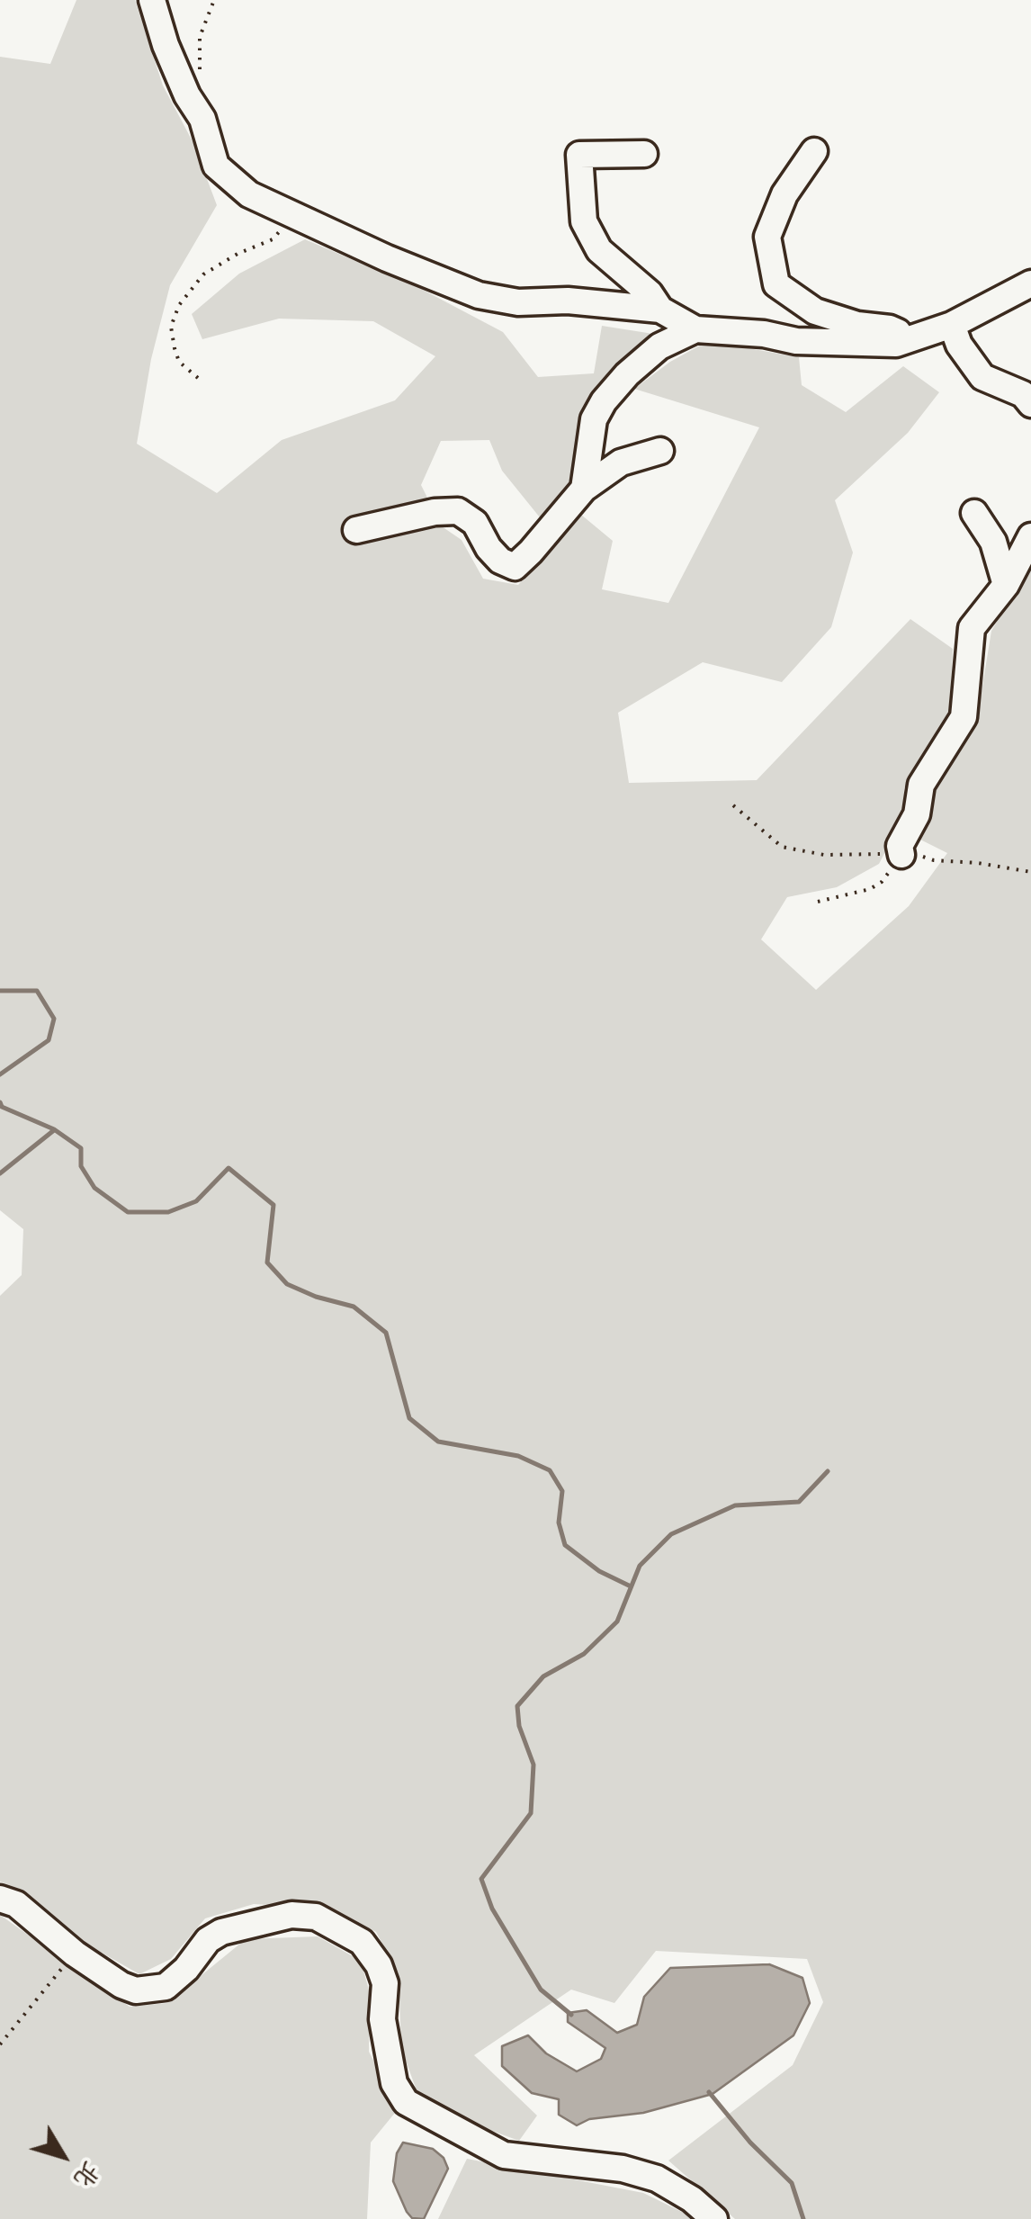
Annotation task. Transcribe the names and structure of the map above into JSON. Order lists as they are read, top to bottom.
{
  "north": "bottom right"
}
